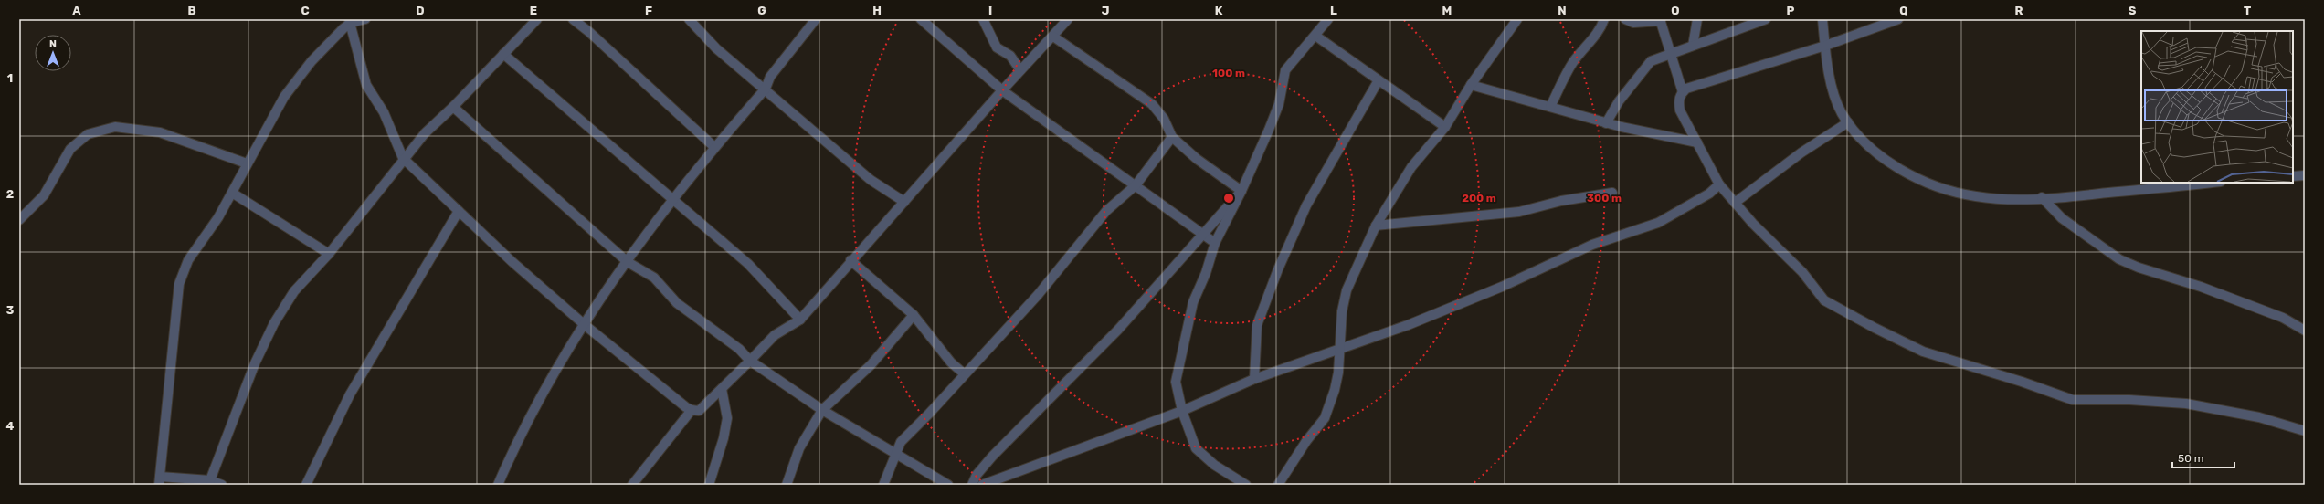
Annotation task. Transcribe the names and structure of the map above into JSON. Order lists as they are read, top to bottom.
{
  "scale_bar": "50 m",
  "north": "top",
  "grid": {
    "columns": [
      "A",
      "B",
      "C",
      "D",
      "E",
      "F",
      "G",
      "H",
      "I",
      "J",
      "K",
      "L",
      "M",
      "N",
      "O",
      "P",
      "Q",
      "R",
      "S",
      "T"
    ],
    "rows": [
      "1",
      "2",
      "3",
      "4"
    ]
  },
  "rings": ["100 m", "200 m", "300 m"]
}
